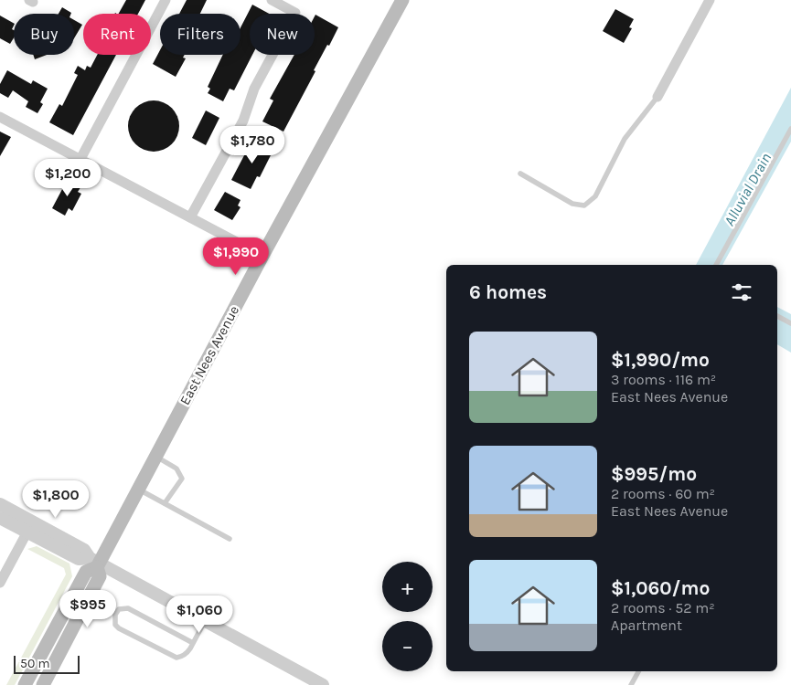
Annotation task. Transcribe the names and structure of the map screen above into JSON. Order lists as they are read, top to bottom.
{
  "streets": {
    "main road": ["East Nees Avenue"]
  },
  "water": ["Alluvial Drain"],
  "scale_bar": "50 m",
  "page": {
    "chip": [
      "Buy",
      "Rent",
      "Filters",
      "New"
    ],
    "price": [
      "$1,780",
      "$1,200",
      "$1,990",
      "$1,800",
      "$995",
      "$1,060"
    ],
    "heading": "6 homes",
    "list": [
      {
        "name": "$1,990/mo",
        "note": "3 rooms · 116 m² · East Nees Avenue"
      },
      {
        "name": "$995/mo",
        "note": "2 rooms · 60 m² · East Nees Avenue"
      },
      {
        "name": "$1,060/mo",
        "note": "2 rooms · 52 m² · Apartment"
      }
    ],
    "map_buttons": ["+", "−"],
    "scale": "50 m"
  }
}
